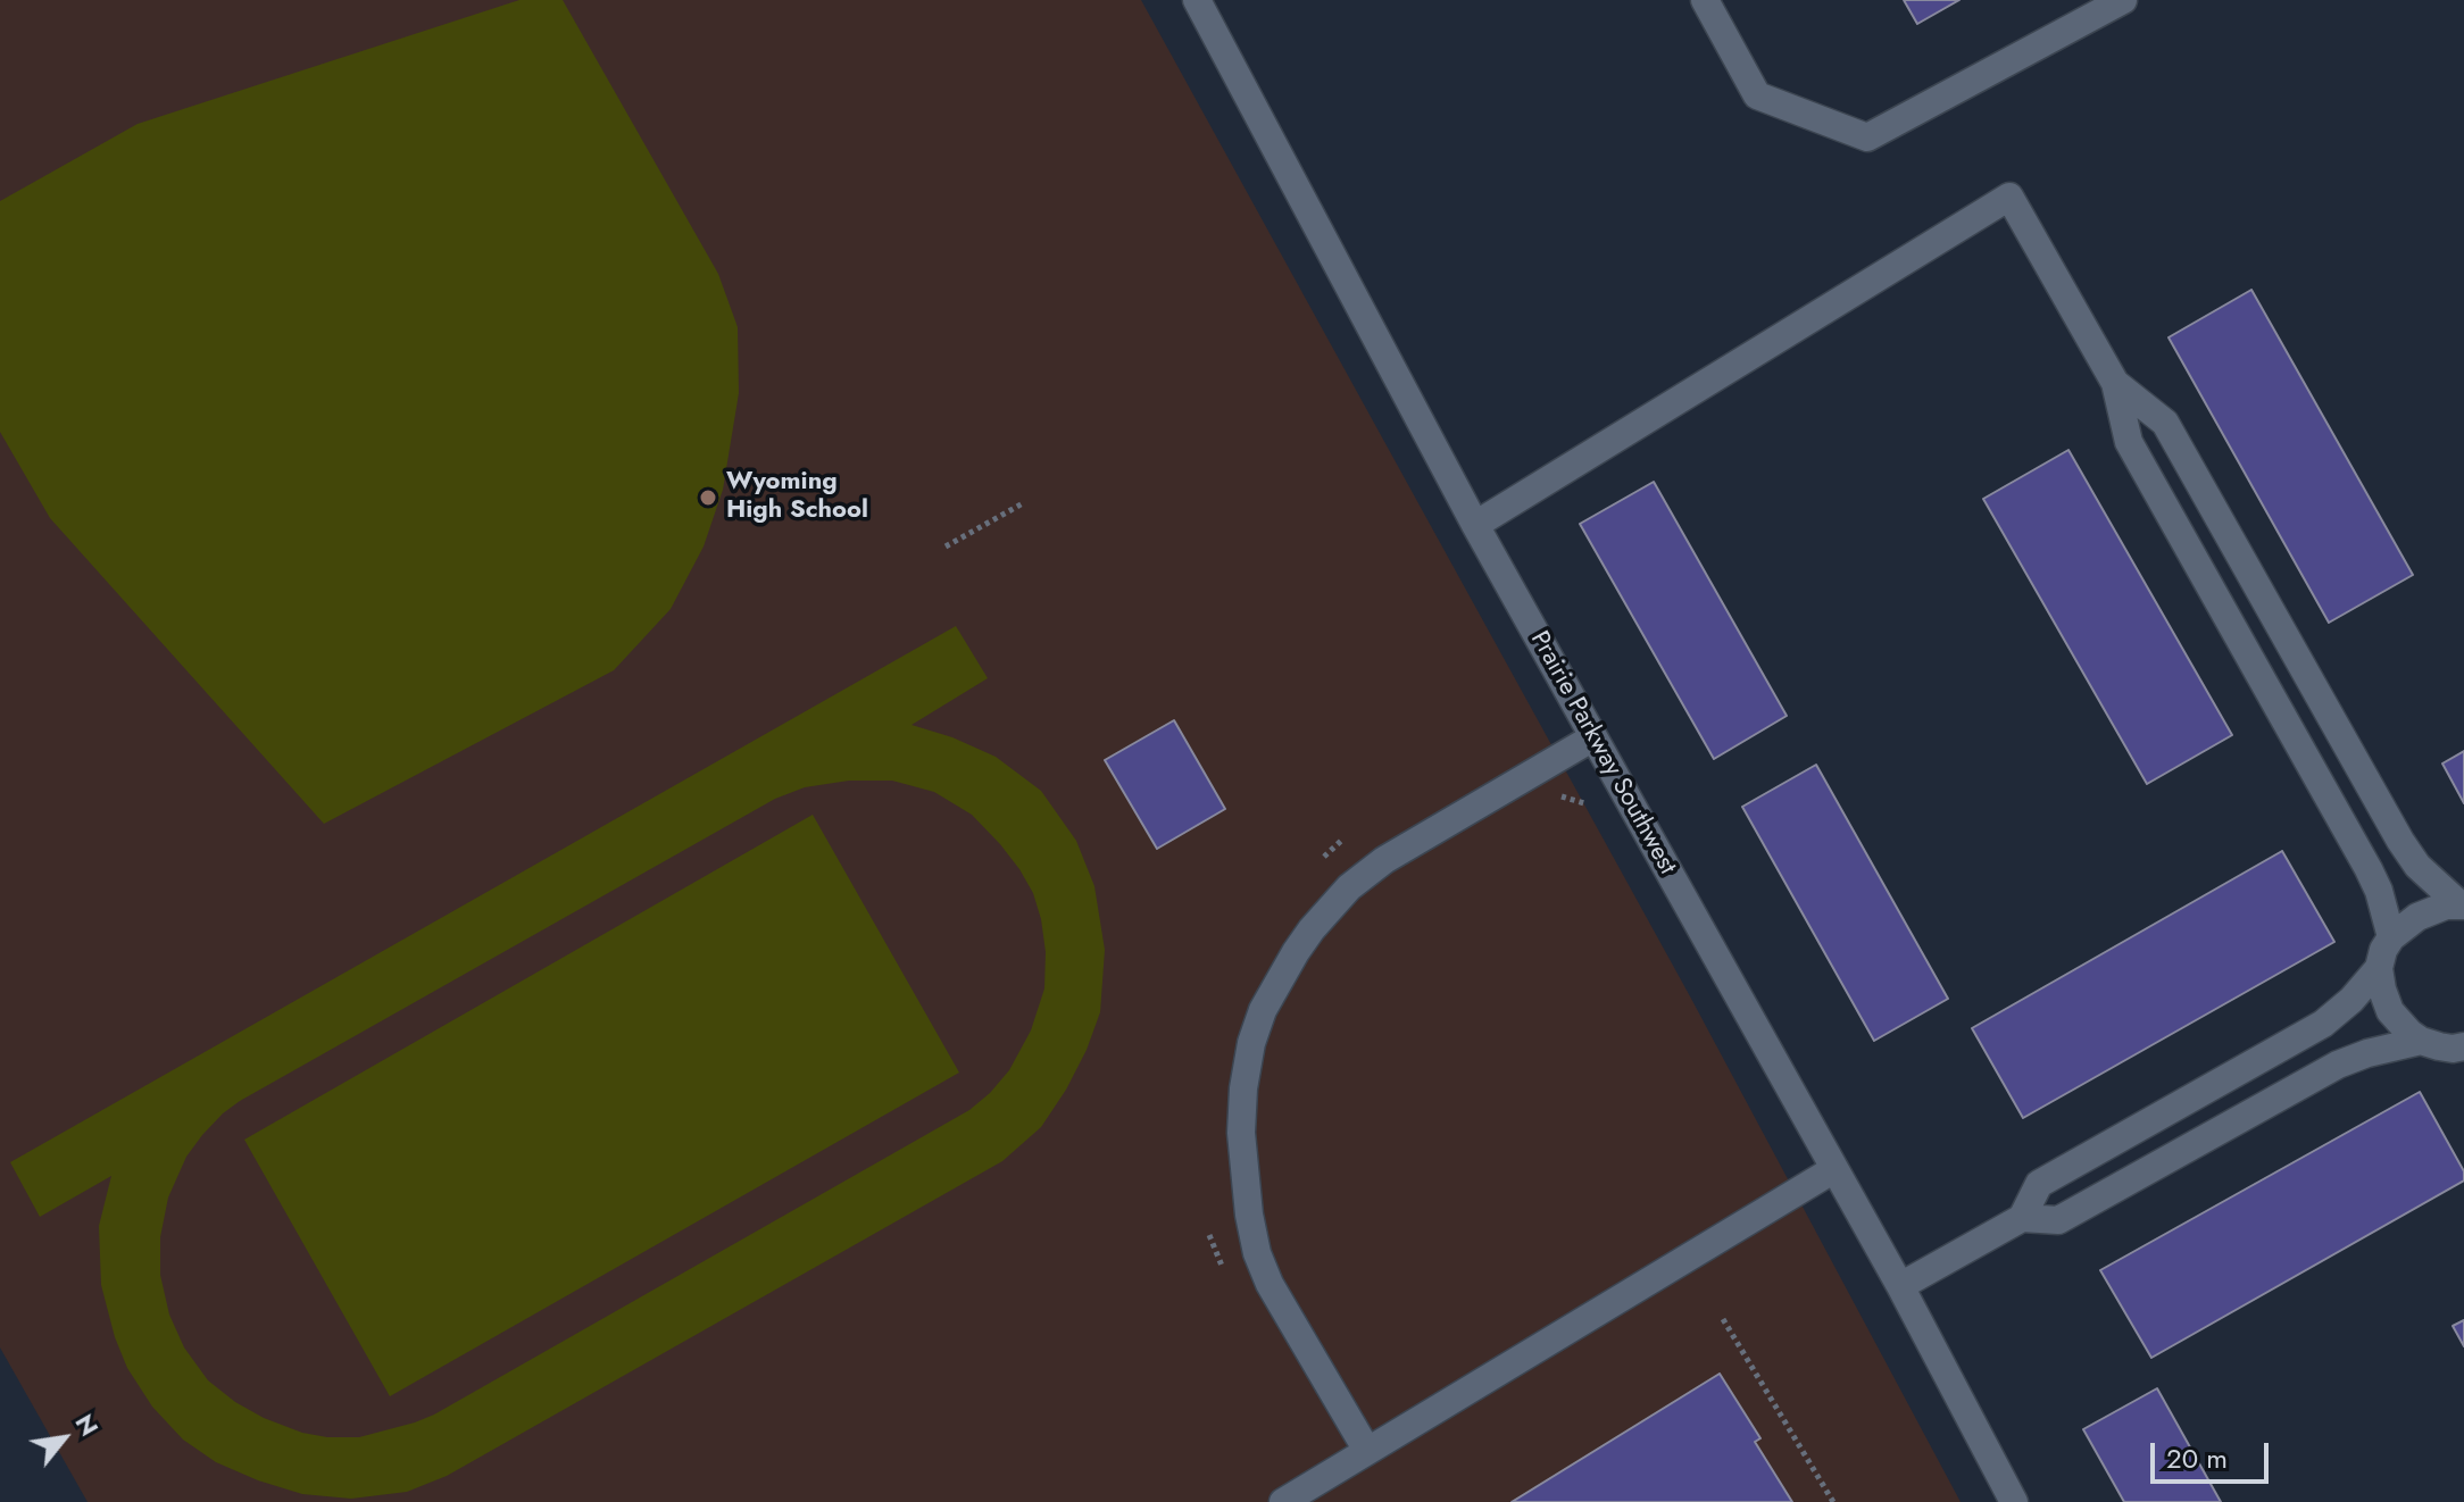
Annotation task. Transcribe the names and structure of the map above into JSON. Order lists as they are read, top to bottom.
{
  "streets": {
    "street": ["Prairie Parkway Southwest"]
  },
  "places": ["Wyoming High School"],
  "scale_bar": "20 m",
  "north": "top right"
}
